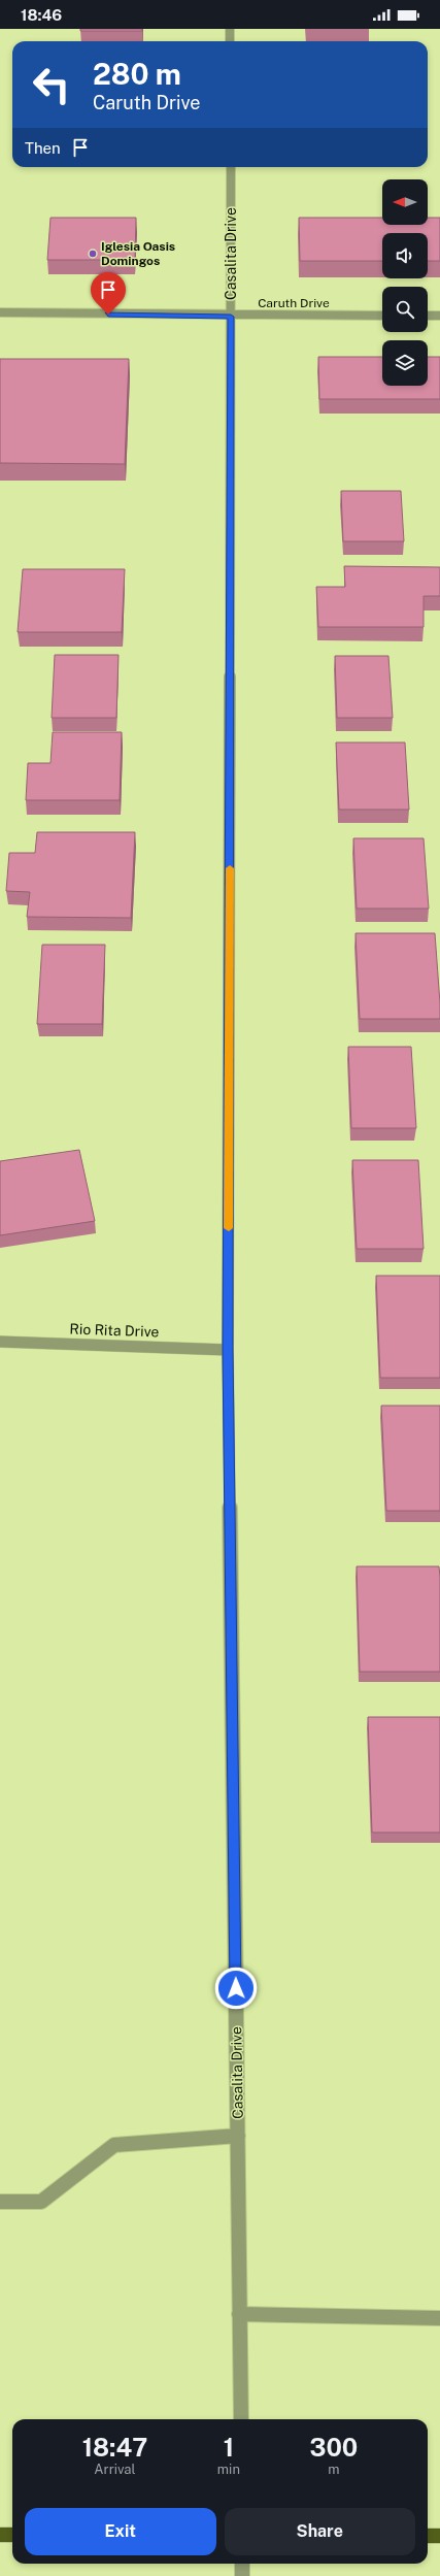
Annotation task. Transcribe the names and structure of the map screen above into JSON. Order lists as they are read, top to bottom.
{
  "streets": {
    "street": ["Casalita Drive", "Caruth Drive", "Rio Rita Drive"]
  },
  "crossings": [
    ["Casalita Drive", "Caruth Drive"],
    ["Casalita Drive", "Rio Rita Drive"]
  ],
  "places": ["Iglesia Oasis Domingos"],
  "north": "left",
  "page": {
    "status": "18:46",
    "turn": ["280 m", "Caruth Drive"],
    "then": "Then",
    "eta": [
      "18:47",
      "Arrival",
      "1",
      "min",
      "300",
      "m"
    ],
    "buttons": ["Exit", "Share"]
  }
}
